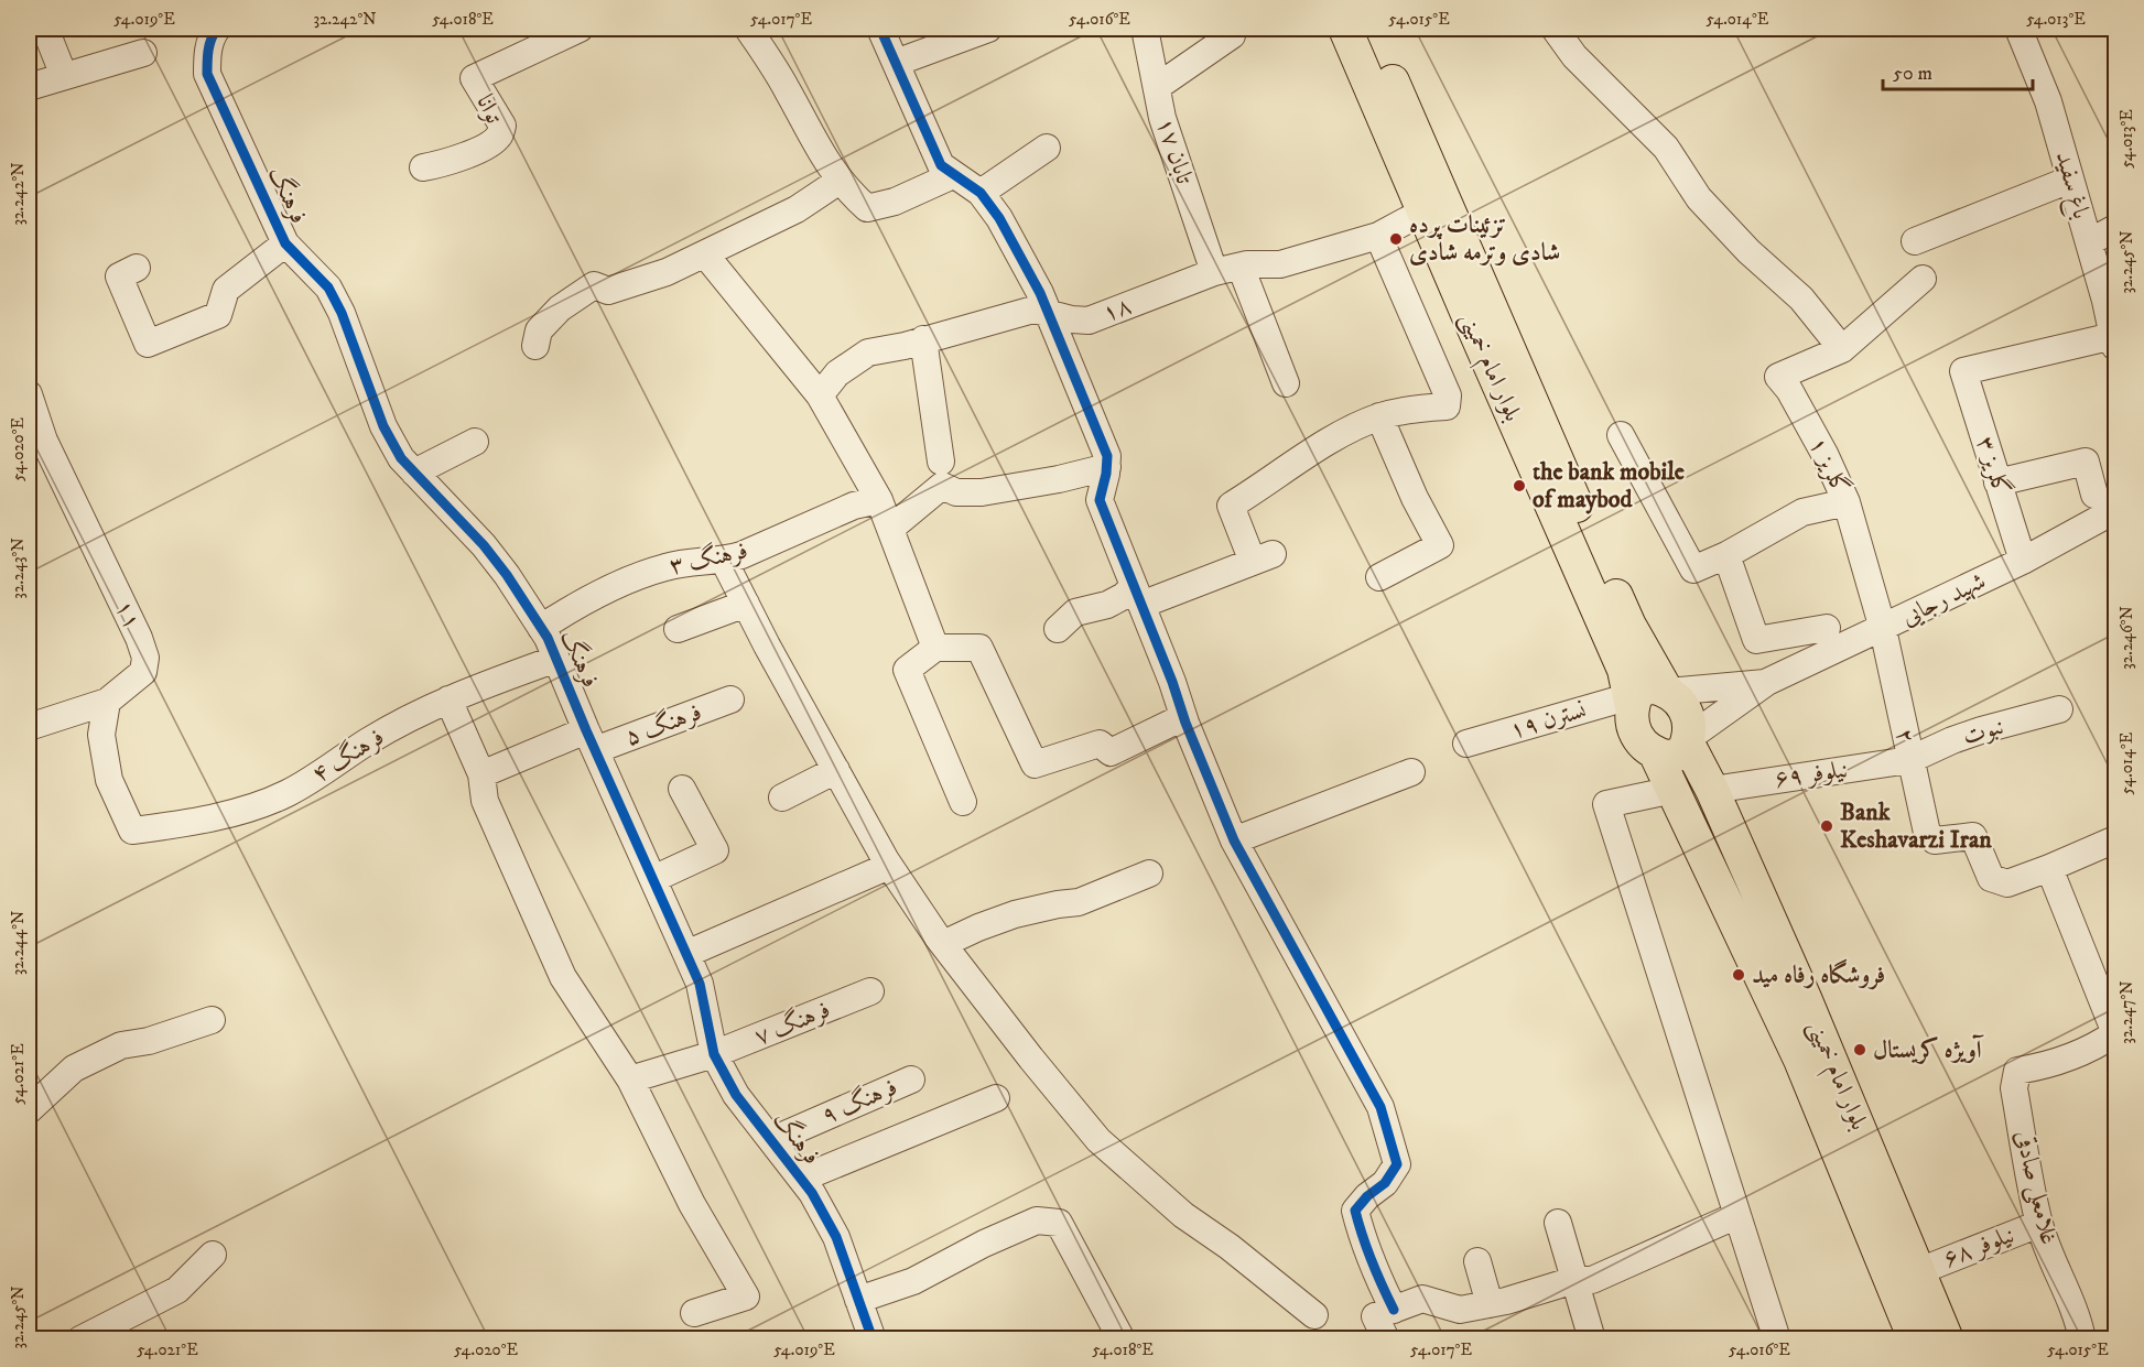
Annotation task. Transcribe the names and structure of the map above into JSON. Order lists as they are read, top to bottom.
{
  "streets": {
    "main road": ["بلوار امام خمینی"],
    "street": [
      "توانا",
      "تابان ۱۷",
      "باغ سفید",
      "فرهنگ",
      "۱۸",
      "گلریز ۱",
      "گلریز ۳",
      "فرهنگ ۳",
      "شهید رجایی",
      "۱۱",
      "نسترن ۱۹",
      "فرهنگ ۵",
      "نبوت",
      "۲",
      "فرهنگ ۴",
      "نیلوفر ۶۹",
      "فرهنگ ۷",
      "فرهنگ ۹",
      "غلامعلی صادقی",
      "نیلوفر ۶۸"
    ]
  },
  "crossings": [
    ["تابان ۱۷", "۱۸"],
    ["باغ سفید", "گلریز ۳"],
    ["فرهنگ", "فرهنگ ۳"],
    ["فرهنگ", "فرهنگ ۵"],
    ["فرهنگ", "فرهنگ ۴"],
    ["فرهنگ", "فرهنگ ۷"],
    ["فرهنگ", "فرهنگ ۹"],
    ["۱۸", "بلوار امام خمینی"],
    ["بلوار امام خمینی", "نسترن ۱۹"],
    ["بلوار امام خمینی", "نیلوفر ۶۹"],
    ["بلوار امام خمینی", "نیلوفر ۶۸"],
    ["گلریز ۱", "شهید رجایی"],
    ["گلریز ۱", "۲"],
    ["گلریز ۳", "شهید رجایی"],
    ["شهید رجایی", "۲"],
    ["۱۱", "فرهنگ ۴"],
    ["نبوت", "۲"],
    ["نبوت", "نیلوفر ۶۹"],
    ["۲", "نیلوفر ۶۹"],
    ["غلامعلی صادقی", "نیلوفر ۶۸"]
  ],
  "places": [
    "تزئینات پرده شادی وترمه شادی",
    "the bank mobile of maybod",
    "Bank Keshavarzi Iran",
    "فروشگاه رفاه مید",
    "آویژه کریستال"
  ],
  "scale_bar": "50 m",
  "coordinates": [
    "54.019°E",
    "32.242°N",
    "54.018°E",
    "54.017°E",
    "54.016°E",
    "54.015°E",
    "54.014°E",
    "54.013°E",
    "32.245°N",
    "54.020°E",
    "32.243°N",
    "32.246°N",
    "32.244°N",
    "32.247°N",
    "54.021°E"
  ]
}
